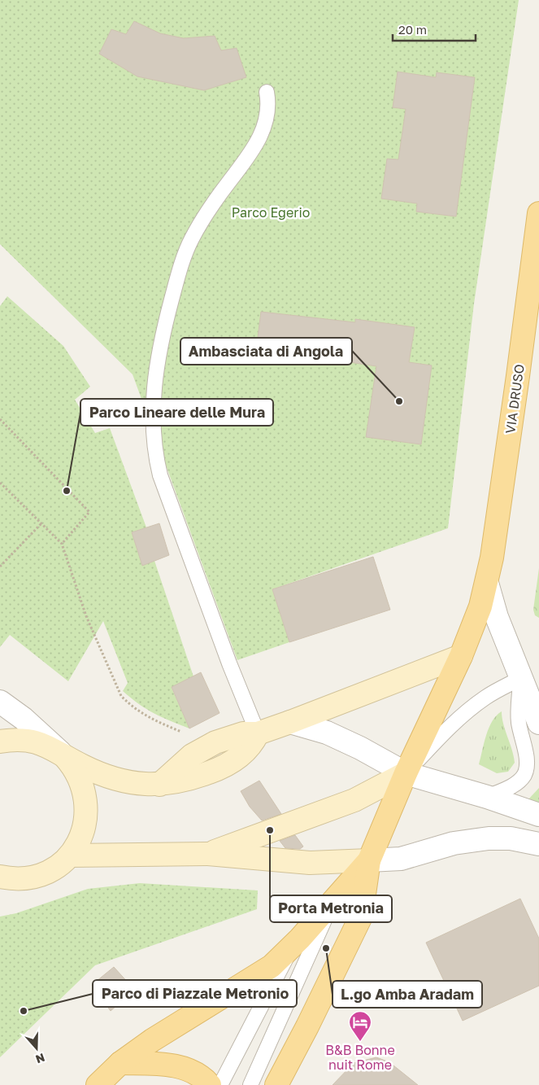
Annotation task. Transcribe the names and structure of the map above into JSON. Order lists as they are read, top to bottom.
{
  "streets": {
    "main road": ["VIA DRUSO"]
  },
  "parks": ["Parco Egerio"],
  "places": {
    "other": [
      "Ambasciata di Angola",
      "Parco Lineare delle Mura",
      "Porta Metronia",
      "L.go Amba Aradam",
      "Parco di Piazzale Metronio"
    ],
    "hotel": ["B&B Bonne nuit Rome"]
  },
  "scale_bar": "20 m",
  "north": "bottom"
}
